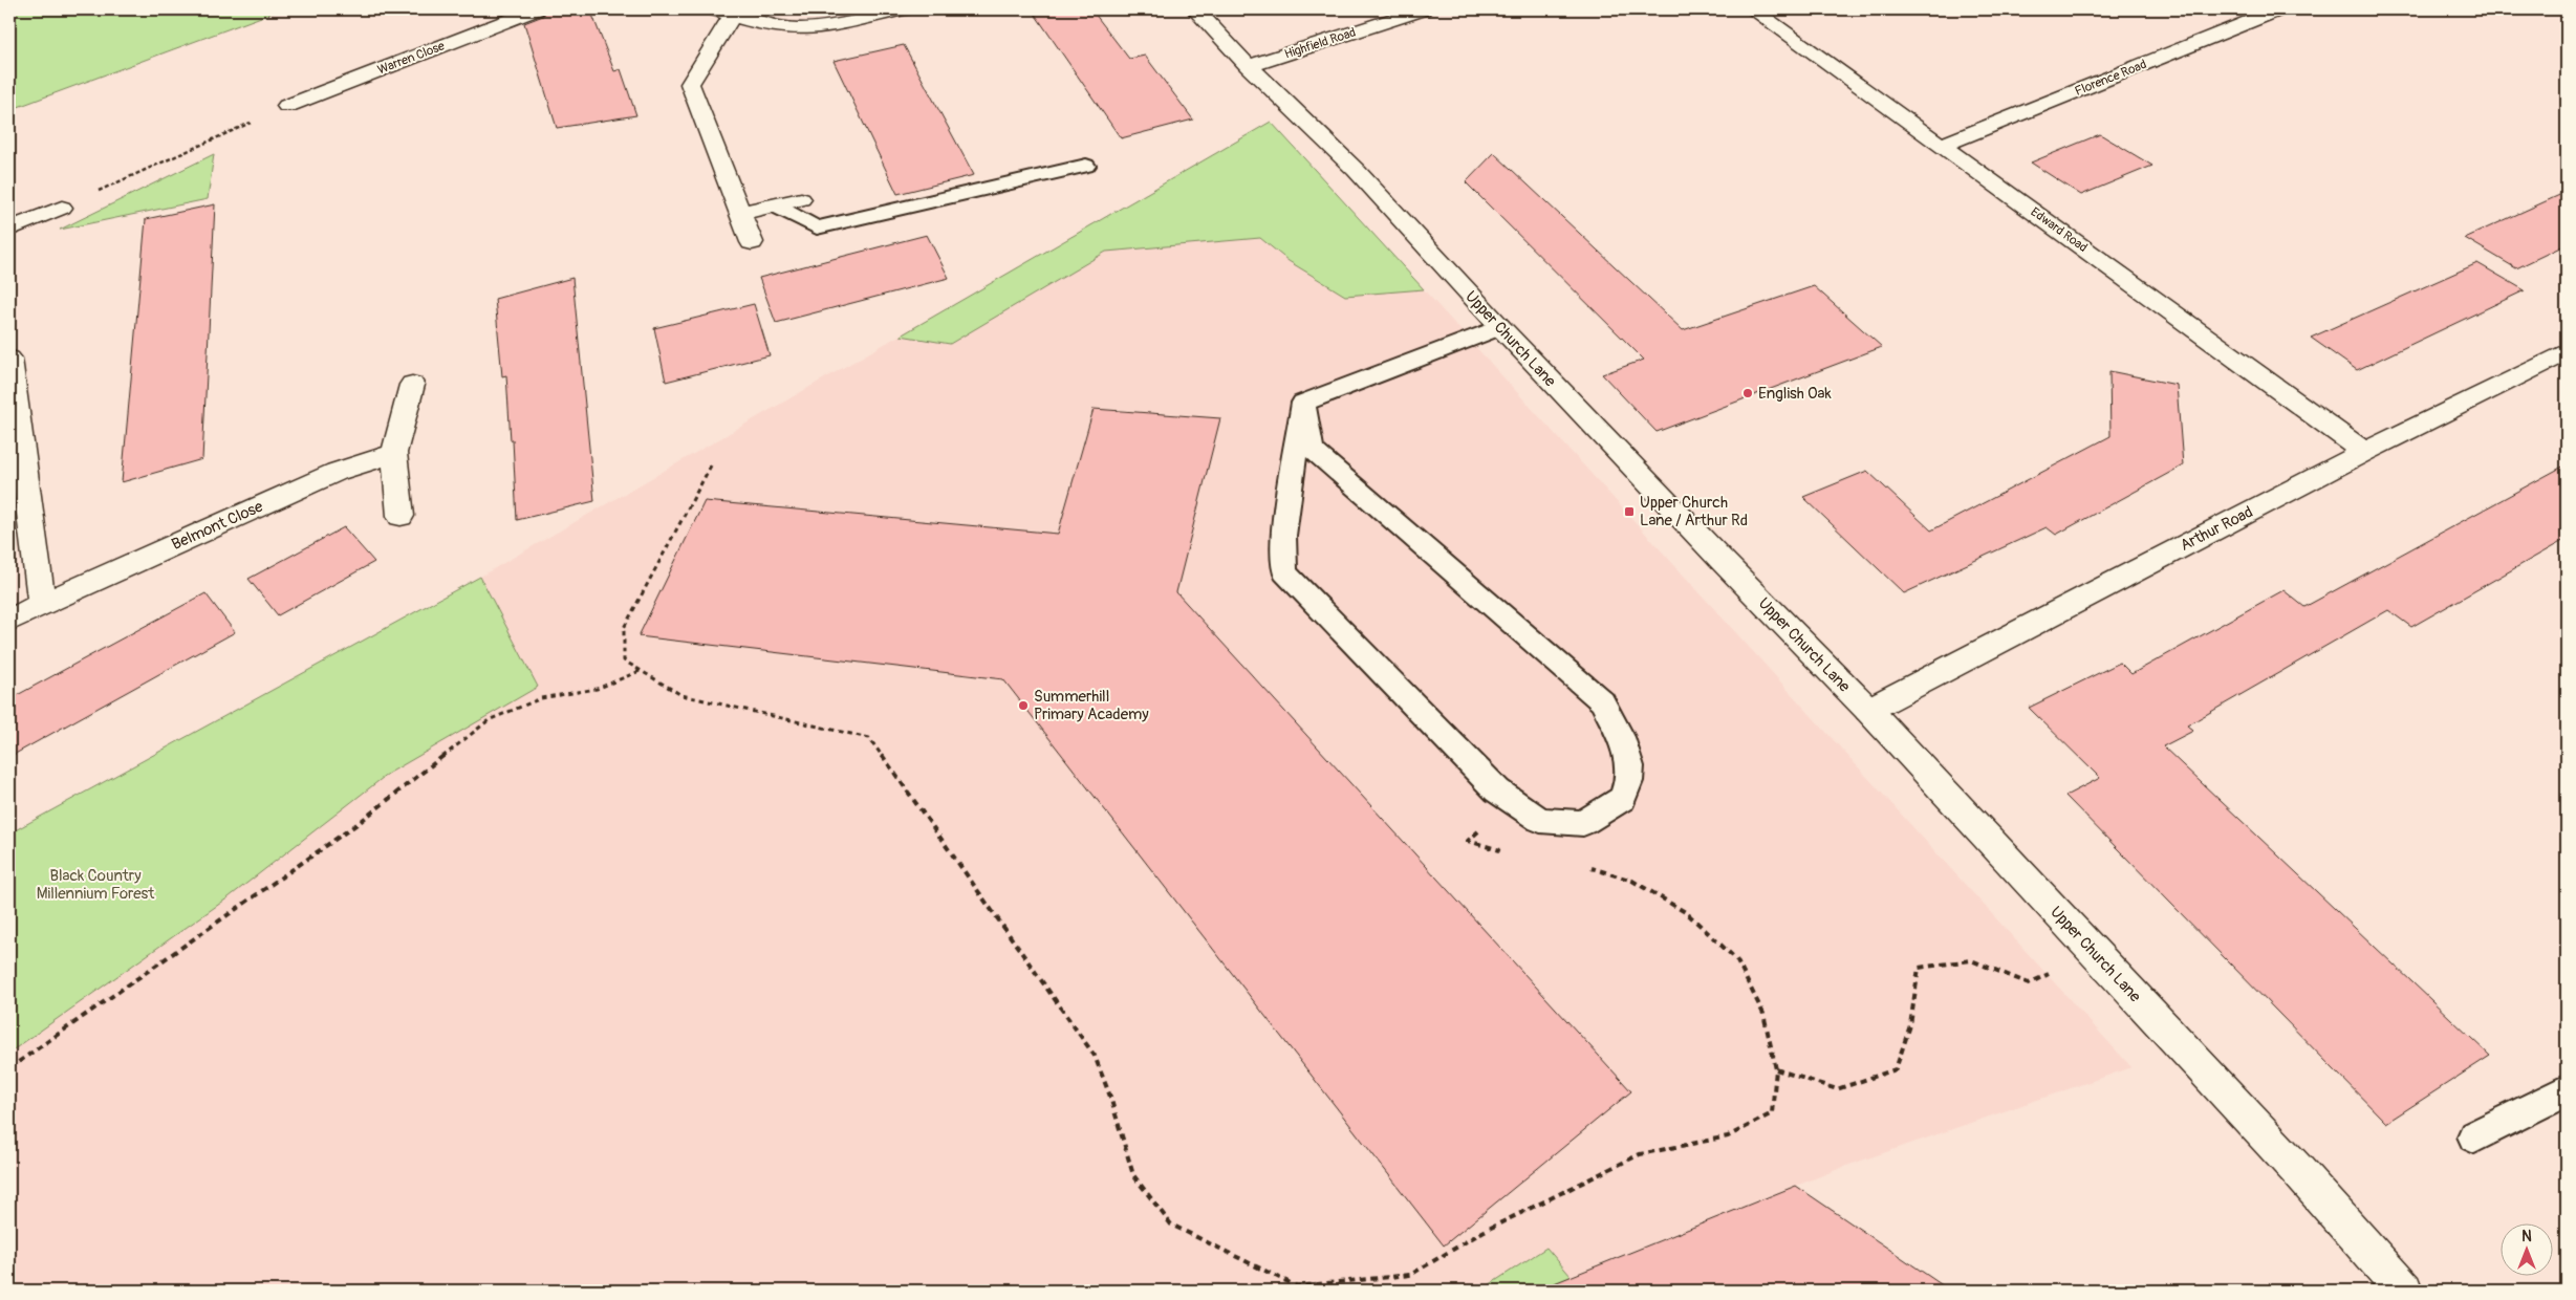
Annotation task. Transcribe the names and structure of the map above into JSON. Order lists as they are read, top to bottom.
{
  "streets": {
    "street": [
      "Highfield Road",
      "Warren Close",
      "Florence Road",
      "Edward Road",
      "Upper Church Lane",
      "Belmont Close",
      "Arthur Road"
    ]
  },
  "crossings": [
    ["Highfield Road", "Upper Church Lane"],
    ["Florence Road", "Edward Road"],
    ["Edward Road", "Arthur Road"],
    ["Upper Church Lane", "Arthur Road"]
  ],
  "parks": ["Black Country Millennium Forest"],
  "places": {
    "other": ["English Oak", "Summerhill Primary Academy"],
    "transit": ["Upper Church Lane / Arthur Rd"]
  },
  "north": "top"
}
